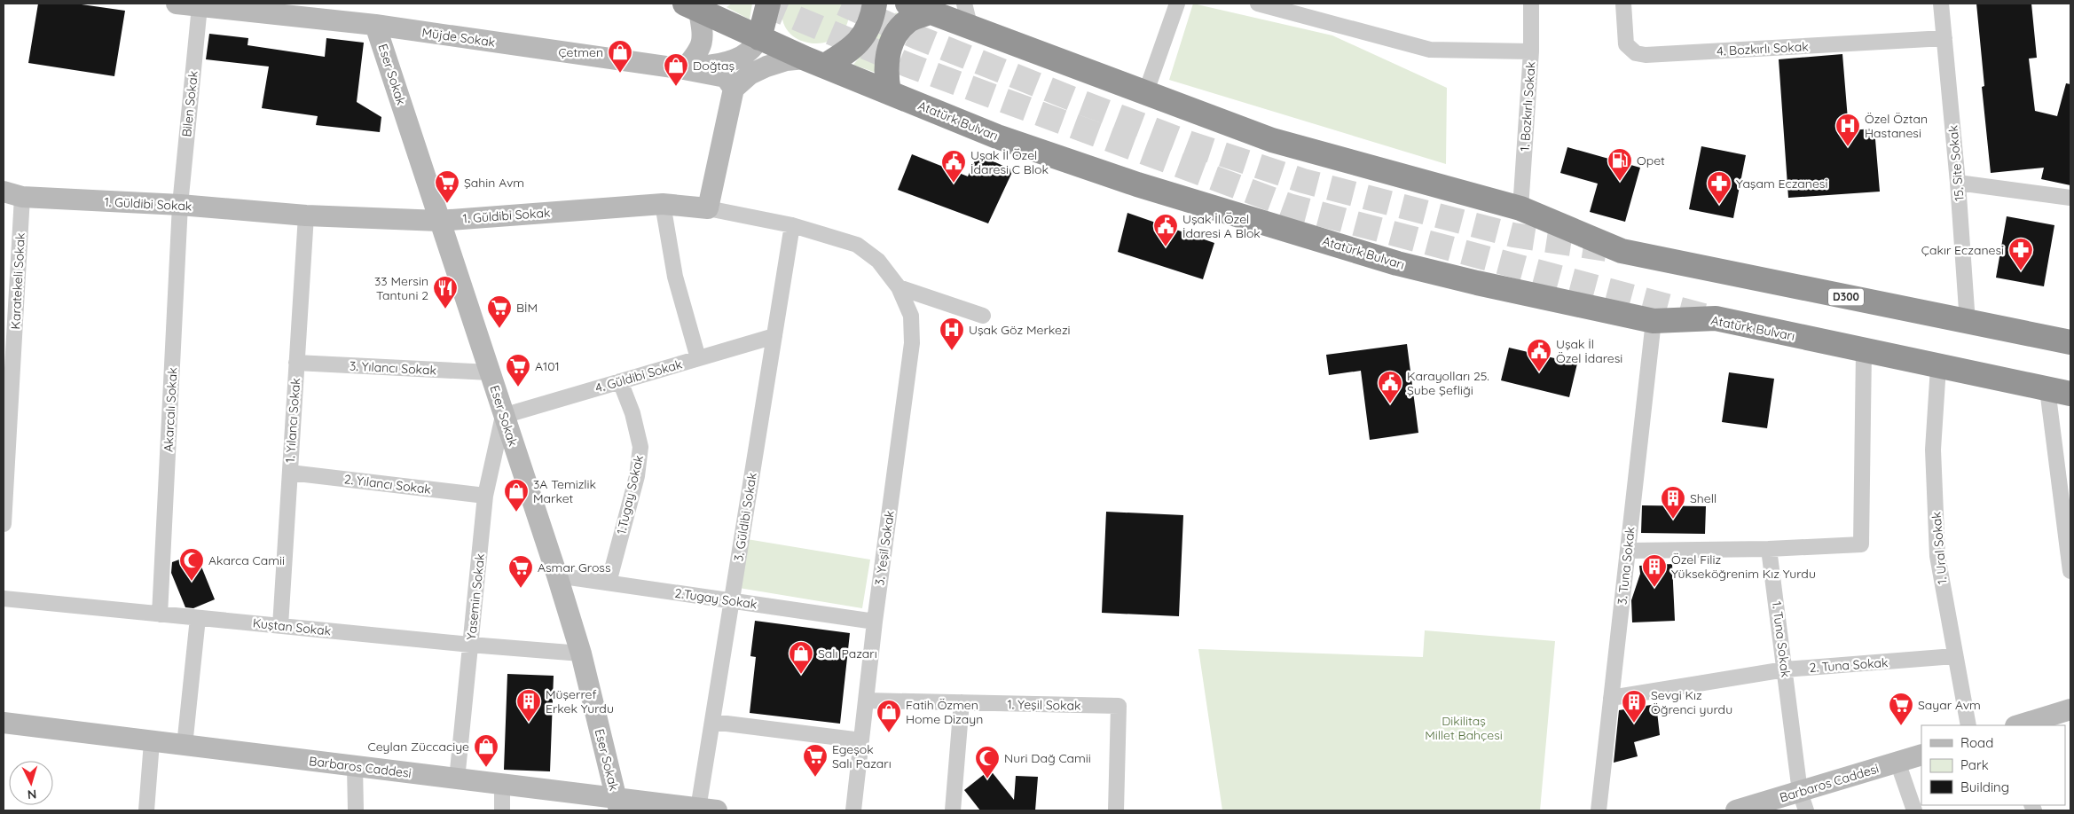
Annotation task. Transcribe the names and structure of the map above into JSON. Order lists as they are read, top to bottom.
{
  "streets": {
    "highway": ["Atatürk Bulvarı", "D300"],
    "street": [
      "Müjde Sokak",
      "4. Bozkırlı Sokak",
      "Eser Sokak",
      "Bilen Sokak",
      "1. Bozkırlı Sokak",
      "15. Site Sokak",
      "1. Güldibi Sokak",
      "Karatekeli Sokak",
      "3. Yılancı Sokak",
      "4. Güldibi Sokak",
      "Akarcalı Sokak",
      "1. Yılancı Sokak",
      "2. Yılancı Sokak",
      "1.Tugay Sokak",
      "3. Güldibi Sokak",
      "3. Yeşil Sokak",
      "1. Ural Sokak",
      "3. Tuna Sokak",
      "Yasemin Sokak",
      "2.Tugay Sokak",
      "Kuştan Sokak",
      "1. Tuna Sokak",
      "2. Tuna Sokak",
      "1. Yeşil Sokak",
      "Barbaros Caddesi"
    ]
  },
  "crossings": [
    ["Müjde Sokak", "Eser Sokak"],
    ["Müjde Sokak", "Bilen Sokak"],
    ["4. Bozkırlı Sokak", "15. Site Sokak"],
    ["Eser Sokak", "1. Güldibi Sokak"],
    ["Eser Sokak", "3. Yılancı Sokak"],
    ["Eser Sokak", "4. Güldibi Sokak"],
    ["Eser Sokak", "Yasemin Sokak"],
    ["Eser Sokak", "2.Tugay Sokak"],
    ["Eser Sokak", "Kuştan Sokak"],
    ["Eser Sokak", "Barbaros Caddesi"],
    ["Bilen Sokak", "1. Güldibi Sokak"],
    ["Bilen Sokak", "Akarcalı Sokak"],
    ["1. Bozkırlı Sokak", "D300"],
    ["Atatürk Bulvarı", "1. Ural Sokak"],
    ["Atatürk Bulvarı", "3. Tuna Sokak"],
    ["15. Site Sokak", "D300"],
    ["1. Güldibi Sokak", "Karatekeli Sokak"],
    ["1. Güldibi Sokak", "Akarcalı Sokak"],
    ["1. Güldibi Sokak", "1. Yılancı Sokak"],
    ["1. Güldibi Sokak", "3. Güldibi Sokak"],
    ["1. Güldibi Sokak", "3. Yeşil Sokak"],
    ["3. Yılancı Sokak", "1. Yılancı Sokak"],
    ["4. Güldibi Sokak", "1.Tugay Sokak"],
    ["4. Güldibi Sokak", "3. Güldibi Sokak"],
    ["4. Güldibi Sokak", "Yasemin Sokak"],
    ["Akarcalı Sokak", "Kuştan Sokak"],
    ["1. Yılancı Sokak", "2. Yılancı Sokak"],
    ["1. Yılancı Sokak", "Kuştan Sokak"],
    ["2. Yılancı Sokak", "Yasemin Sokak"],
    ["1.Tugay Sokak", "2.Tugay Sokak"],
    ["3. Güldibi Sokak", "2.Tugay Sokak"],
    ["3. Güldibi Sokak", "Barbaros Caddesi"],
    ["3. Yeşil Sokak", "2.Tugay Sokak"],
    ["3. Yeşil Sokak", "1. Yeşil Sokak"],
    ["1. Ural Sokak", "2. Tuna Sokak"],
    ["3. Tuna Sokak", "2. Tuna Sokak"],
    ["Yasemin Sokak", "Kuştan Sokak"],
    ["Yasemin Sokak", "Barbaros Caddesi"],
    ["1. Tuna Sokak", "2. Tuna Sokak"],
    ["1. Tuna Sokak", "Barbaros Caddesi"]
  ],
  "parks": ["Dikilitaş Millet Bahçesi"],
  "places": {
    "shop": [
      "Çetmen",
      "Doğtaş",
      "3A Temizlik Market",
      "Salı Pazarı",
      "Fatih Özmen Home Dizayn",
      "Ceylan Züccaciye"
    ],
    "hospital": ["Özel Öztan Hastanesi", "Uşak Göz Merkezi"],
    "fuel station": ["Opet"],
    "public building": [
      "Uşak İl Özel İdaresi C Blok",
      "Uşak İl Özel İdaresi A Blok",
      "Uşak İl Özel İdaresi",
      "Karayolları 25. Şube Şefliği"
    ],
    "supermarket": [
      "Şahin Avm",
      "BİM",
      "A101",
      "Asmar Gross",
      "Sayar Avm",
      "Egeşok Salı Pazarı"
    ],
    "pharmacy": ["Yaşam Eczanesi", "Çakır Eczanesi"],
    "restaurant": ["33 Mersin Tantuni 2"],
    "building": [
      "Shell",
      "Özel Filiz Yükseköğrenim Kız Yurdu",
      "Müşerref Erkek Yurdu",
      "Sevgi Kız Öğrenci yurdu"
    ],
    "mosque": ["Akarca Camii", "Nuri Dağ Camii"]
  },
  "legend": ["Road", "Park", "Building"],
  "north": "bottom"
}
